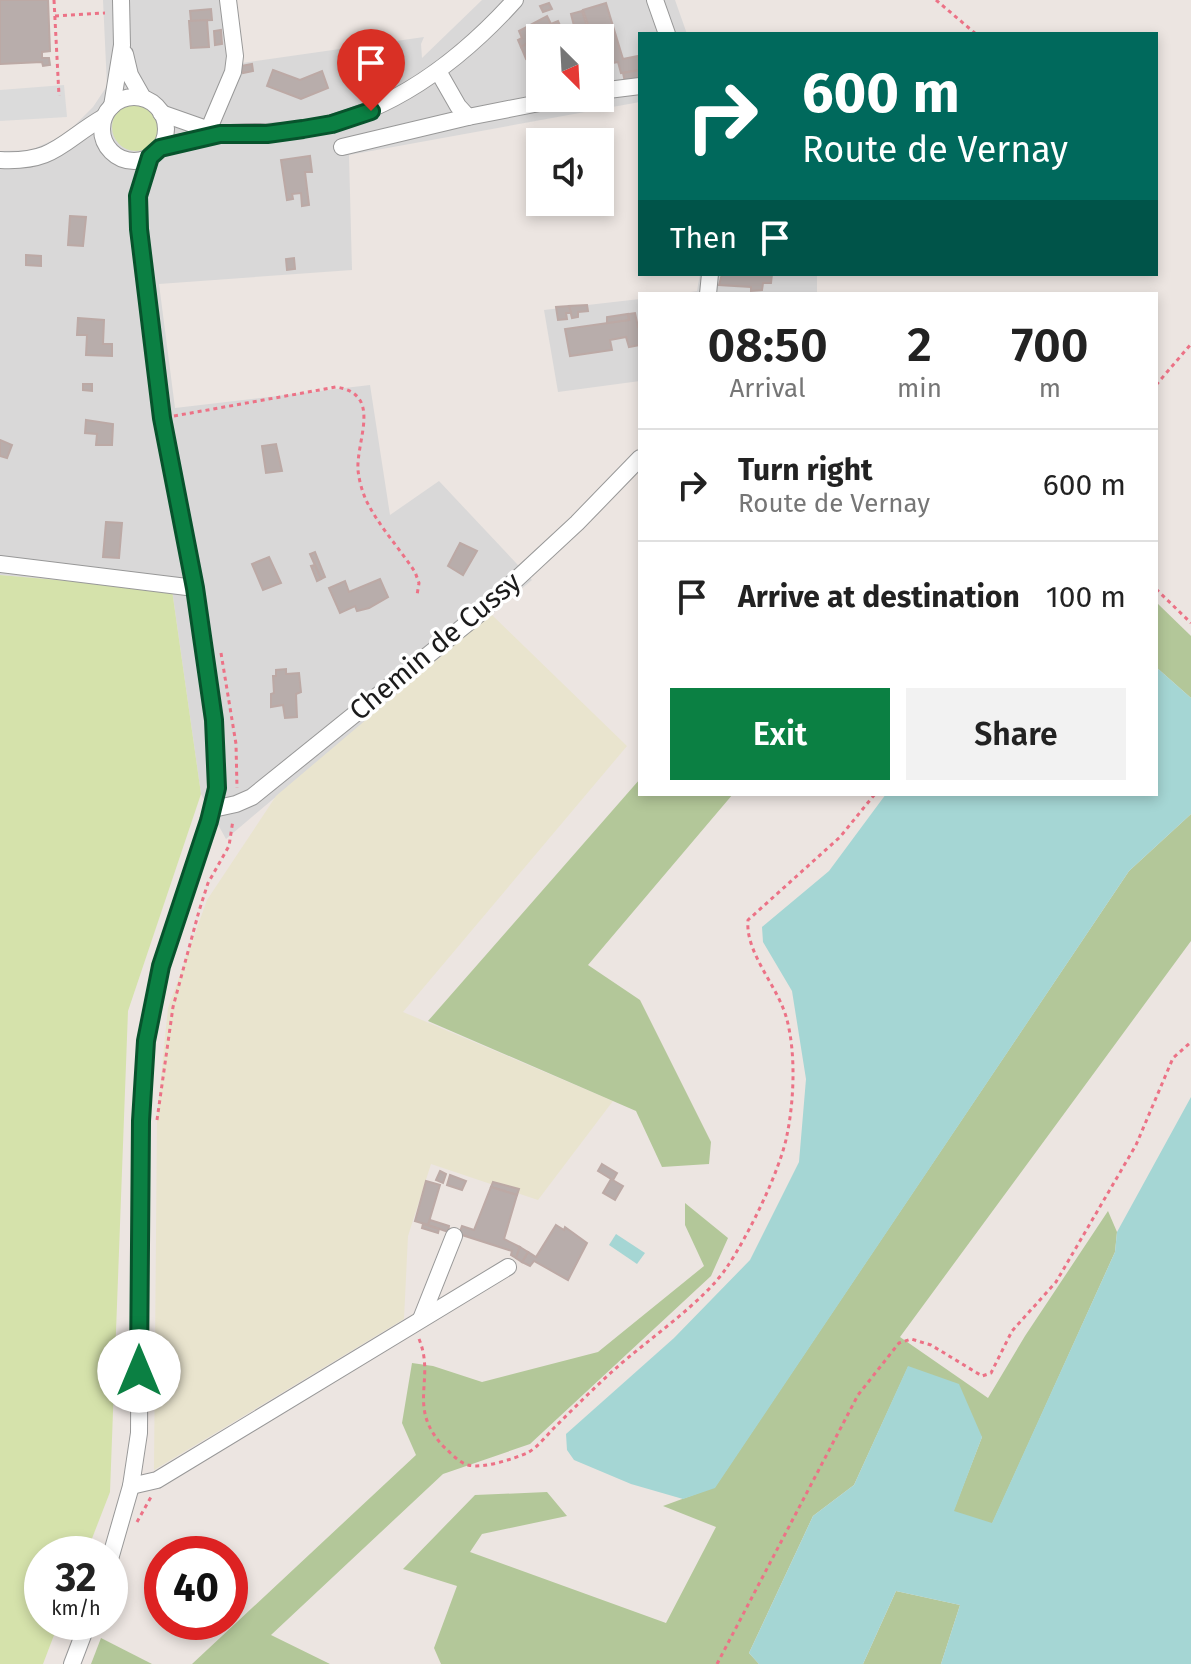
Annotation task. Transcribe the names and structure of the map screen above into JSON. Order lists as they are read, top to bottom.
{
  "streets": {
    "street": ["Chemin de Cussy"]
  },
  "north": "bottom right",
  "page": {
    "turn": ["600 m", "Route de Vernay"],
    "then": "Then",
    "eta": [
      "08:50",
      "Arrival",
      "2",
      "min",
      "700",
      "m"
    ],
    "list": [
      {
        "name": "Turn right",
        "note": "Route de Vernay",
        "value": "600 m"
      },
      {
        "name": "Arrive at destination",
        "value": "100 m"
      }
    ],
    "buttons": ["Exit", "Share"],
    "speed": "32 km/h",
    "limit": "40"
  }
}
